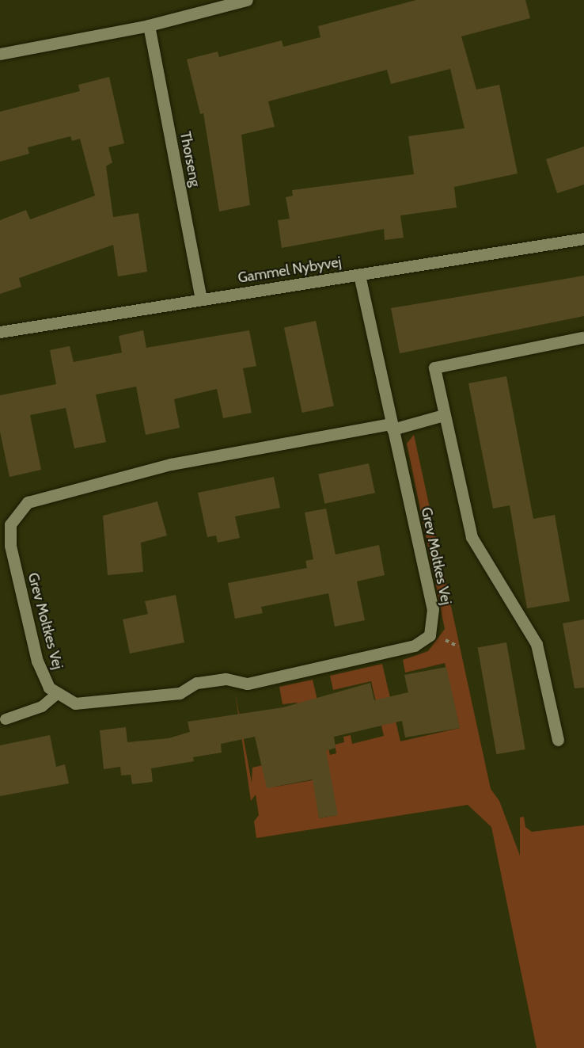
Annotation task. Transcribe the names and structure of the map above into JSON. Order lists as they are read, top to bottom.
{
  "streets": {
    "street": ["Thorseng", "Gammel Nybyvej", "Grev Moltkes Vej"]
  },
  "crossings": [
    ["Thorseng", "Gammel Nybyvej"],
    ["Gammel Nybyvej", "Grev Moltkes Vej"]
  ]
}
